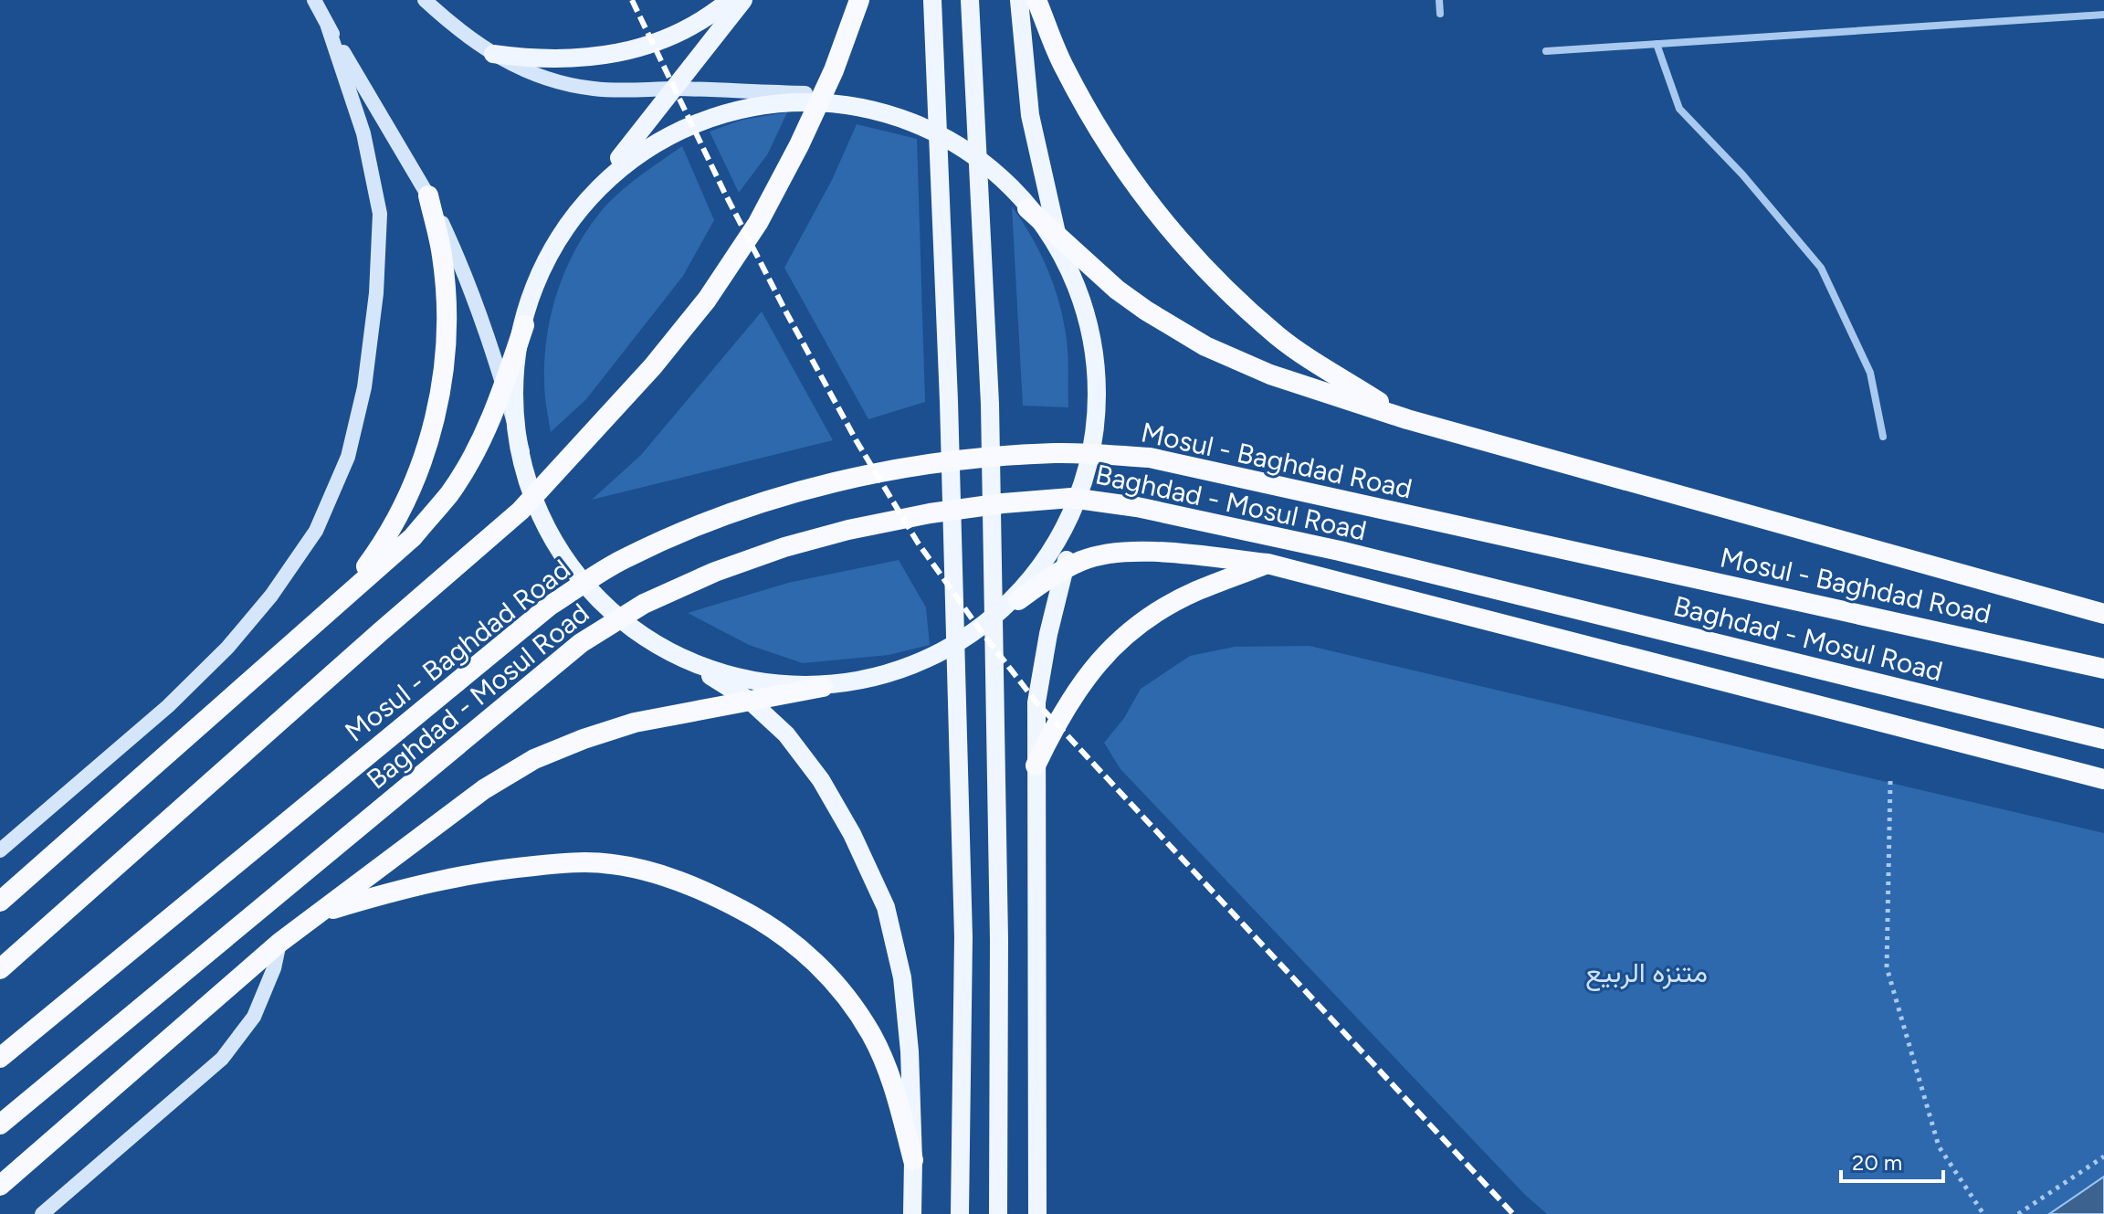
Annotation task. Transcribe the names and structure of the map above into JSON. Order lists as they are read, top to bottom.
{
  "streets": {
    "highway": ["Mosul - Baghdad Road", "Baghdad - Mosul Road"]
  },
  "parks": ["متنزه الربيع"],
  "scale_bar": "20 m"
}
